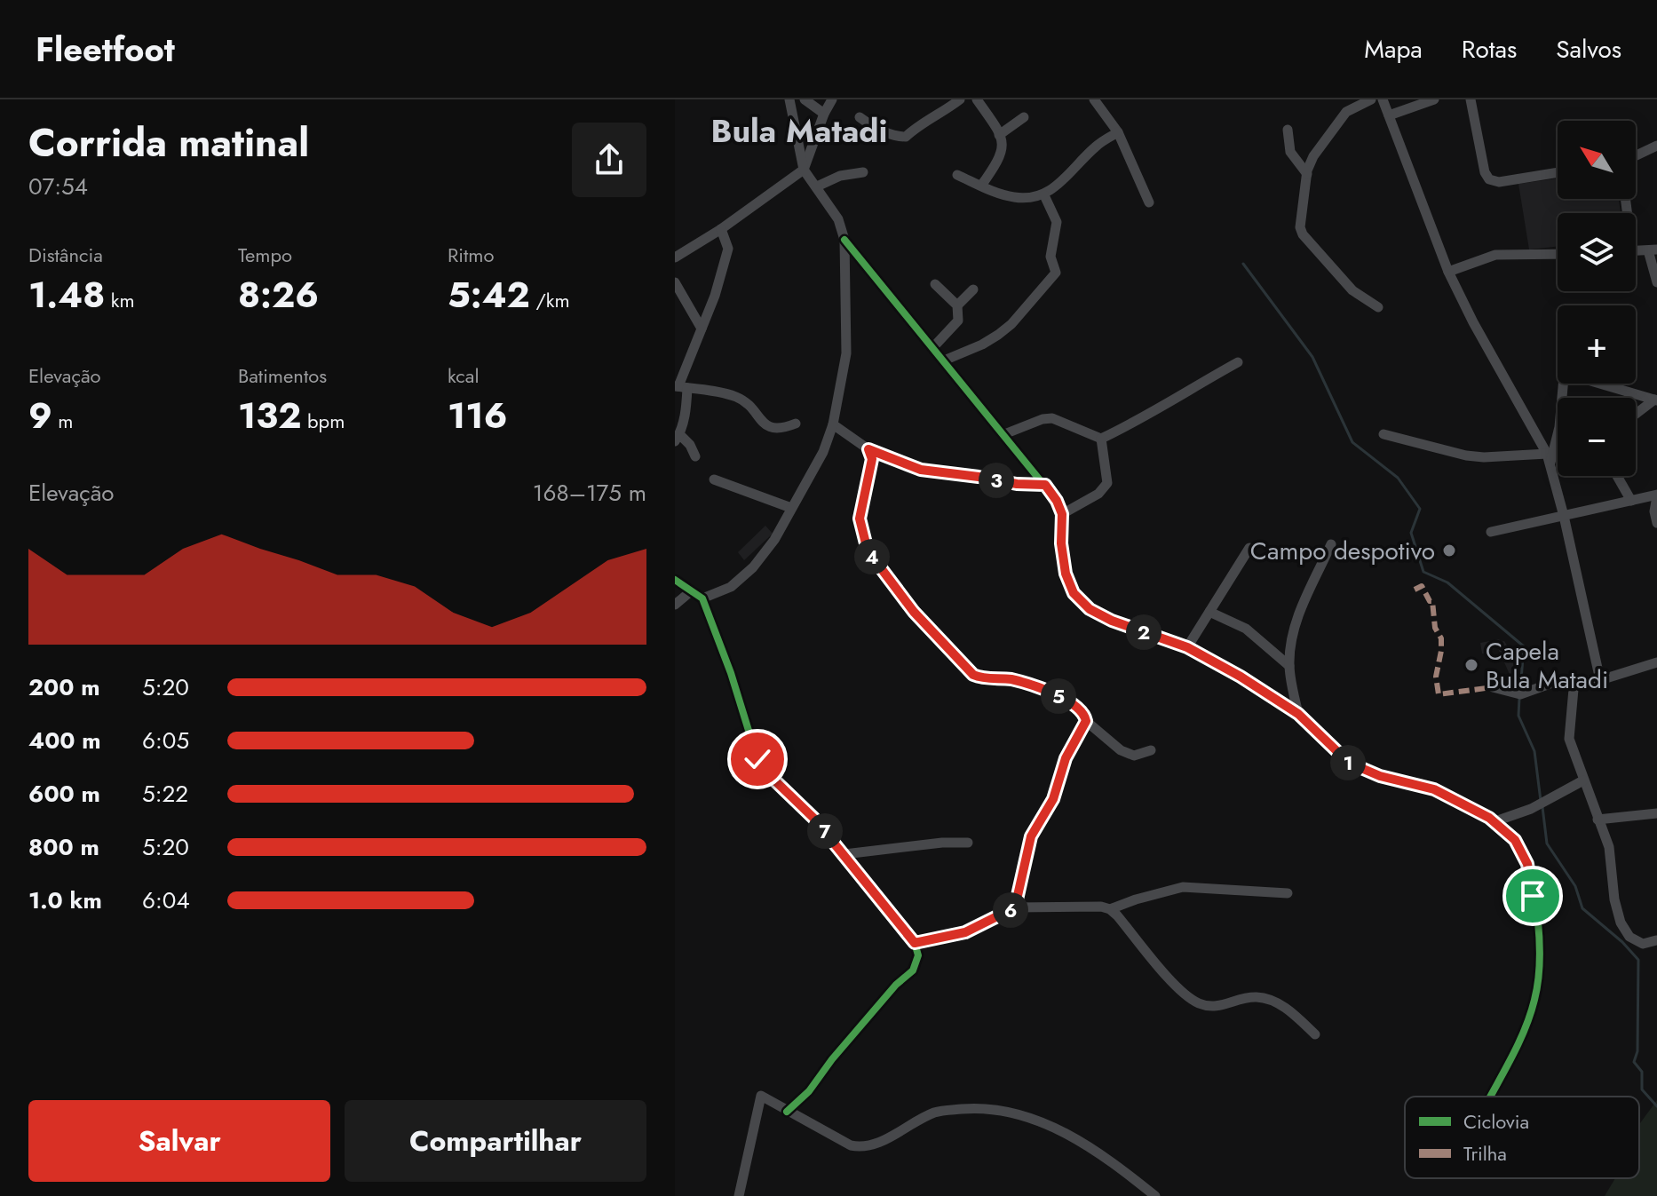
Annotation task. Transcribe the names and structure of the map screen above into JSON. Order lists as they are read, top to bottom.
{
  "districts": ["Bula Matadi"],
  "places": ["Campo despotivo", "Capela Bula Matadi"],
  "legend": ["Ciclovia", "Trilha"],
  "north": "top left",
  "page": {
    "header": "Fleetfoot",
    "nav": ["Mapa", "Rotas", "Salvos"],
    "heading": ["Corrida matinal", "07:54"],
    "map_buttons": ["+", "−"],
    "stats": [
      ["Distância", "1.48 km"],
      ["Tempo", "8:26"],
      ["Ritmo", "5:42 /km"],
      ["Elevação", "9 m"],
      ["Batimentos", "132 bpm"],
      ["kcal", "116"]
    ],
    "chart": ["Elevação", "168–175 m"],
    "pins": [
      "3",
      "4",
      "2",
      "5",
      "1",
      "7",
      "6"
    ],
    "list": [
      {
        "name": "200 m",
        "note": "5:20"
      },
      {
        "name": "400 m",
        "note": "6:05"
      },
      {
        "name": "600 m",
        "note": "5:22"
      },
      {
        "name": "800 m",
        "note": "5:20"
      },
      {
        "name": "1.0 km",
        "note": "6:04"
      }
    ],
    "buttons": ["Salvar", "Compartilhar"]
  }
}
